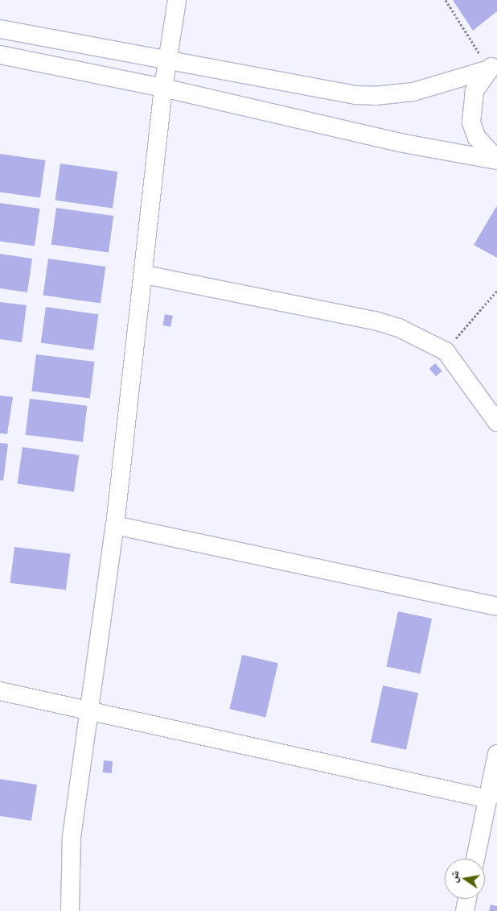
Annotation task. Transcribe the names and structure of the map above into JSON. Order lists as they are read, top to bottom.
{
  "north": "left"
}
